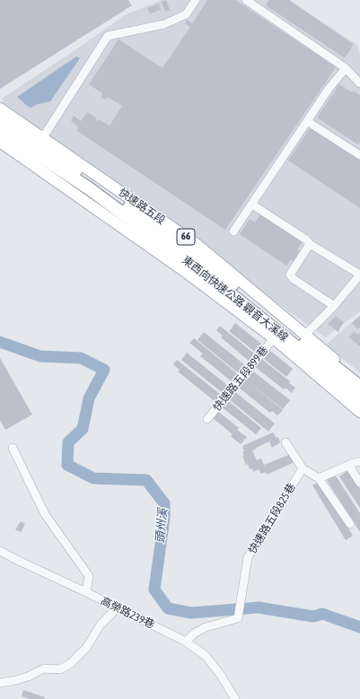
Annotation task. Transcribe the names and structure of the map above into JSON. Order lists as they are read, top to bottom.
{
  "streets": {
    "highway": ["66", "東西向快速公路 觀音大溪線"],
    "main road": ["快速路五段"],
    "street": ["快速路五段899巷", "快速路五段825巷", "高榮路239巷"]
  },
  "crossings": [
    ["快速路五段825巷", "高榮路239巷"]
  ],
  "water": ["頭州溪"]
}
